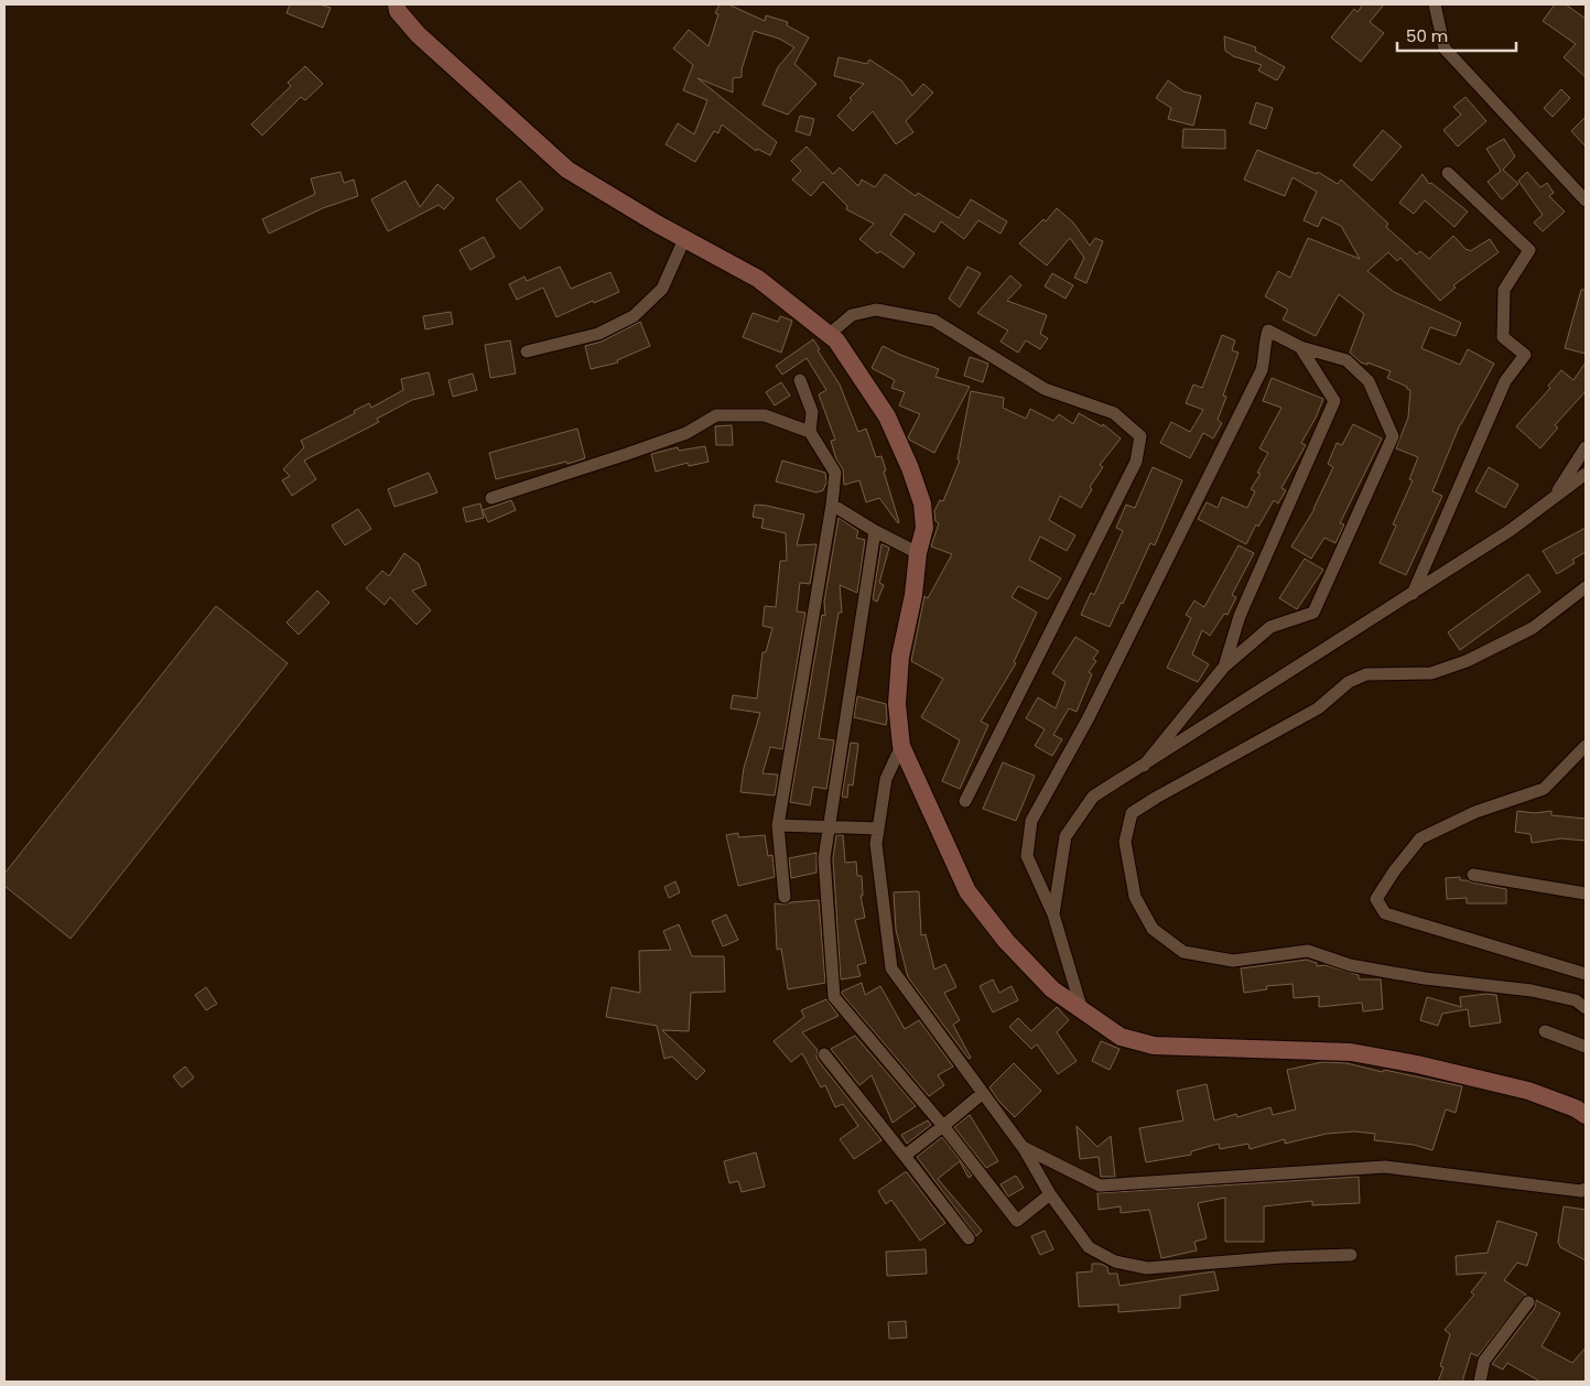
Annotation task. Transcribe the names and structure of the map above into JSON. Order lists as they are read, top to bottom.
{
  "scale_bar": "50 m"
}
